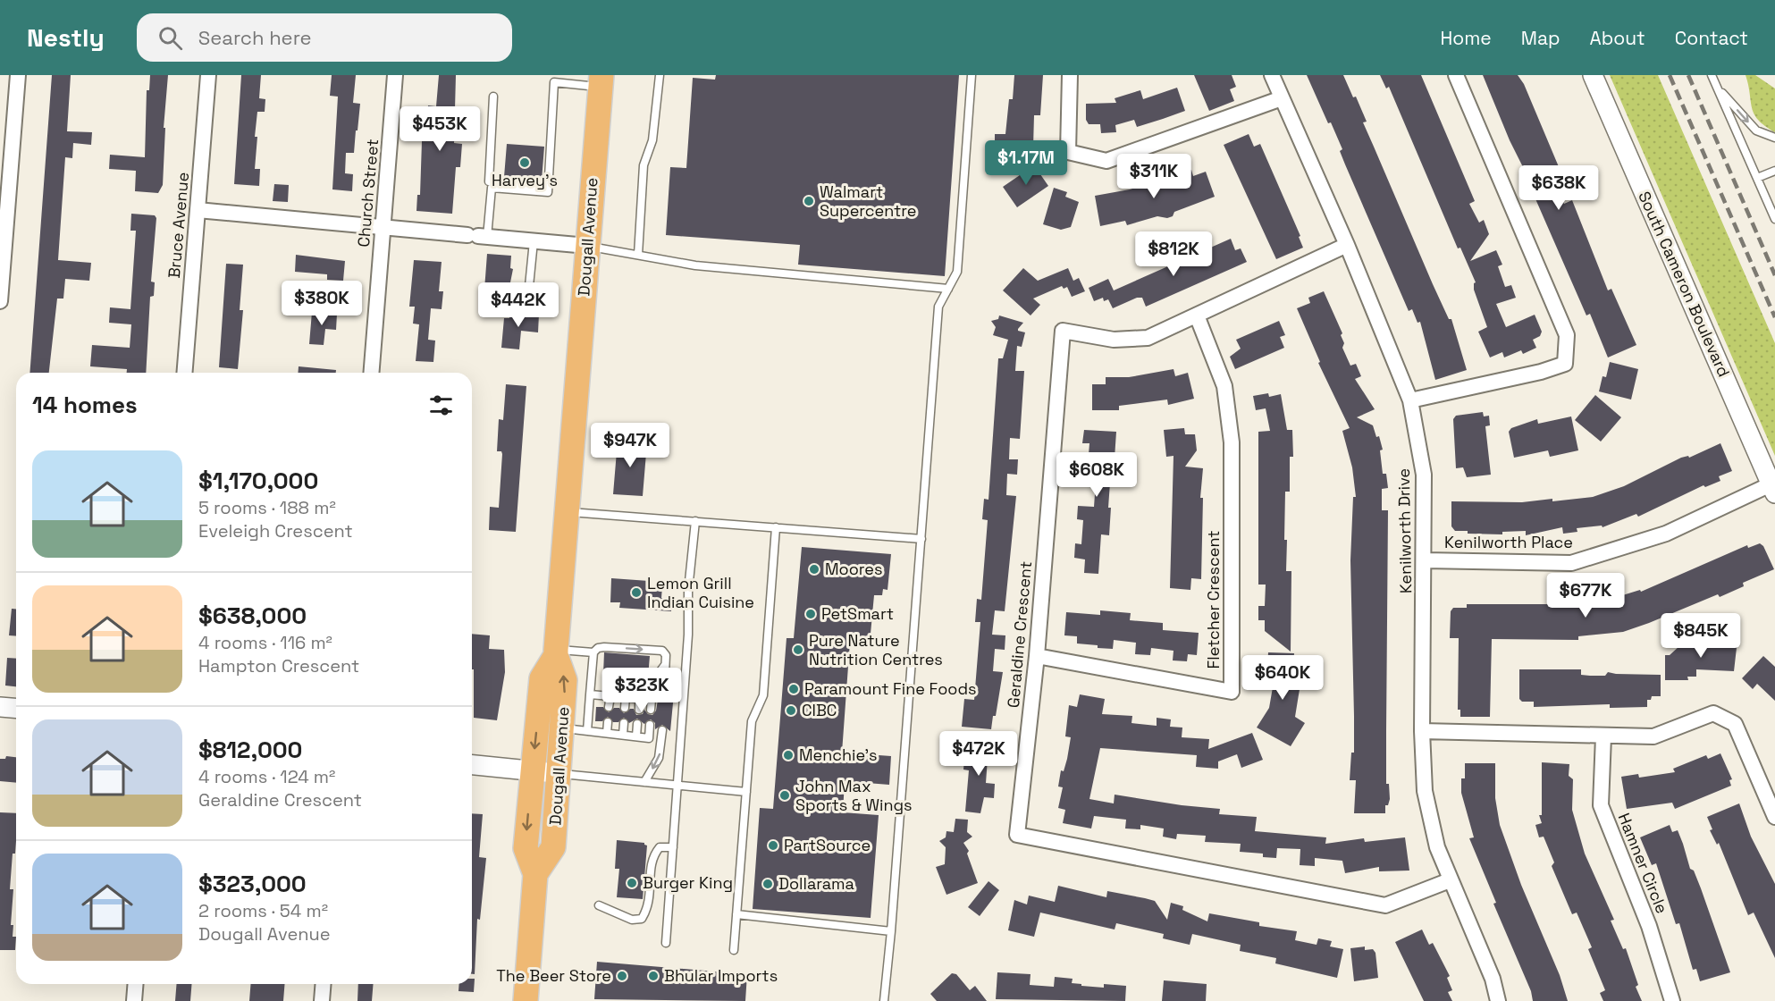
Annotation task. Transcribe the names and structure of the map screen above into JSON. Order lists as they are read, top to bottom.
{
  "streets": {
    "main road": ["Dougall Avenue"],
    "street": [
      "Church Street",
      "Bruce Avenue",
      "South Cameron Boulevard",
      "Kenilworth Drive",
      "Kenilworth Place",
      "Fletcher Crescent",
      "Geraldine Crescent",
      "Hamner Circle"
    ]
  },
  "crossings": [
    ["South Cameron Boulevard", "Kenilworth Place"],
    ["Kenilworth Drive", "Kenilworth Place"],
    ["Kenilworth Drive", "Geraldine Crescent"],
    ["Fletcher Crescent", "Geraldine Crescent"]
  ],
  "places": [
    "Harvey's",
    "Walmart Supercentre",
    "Moores",
    "Lemon Grill Indian Cuisine",
    "PetSmart",
    "Pure Nature Nutrition Centres",
    "Paramount Fine Foods",
    "CIBC",
    "Menchie's",
    "John Max Sports & Wings",
    "PartSource",
    "Burger King",
    "Dollarama",
    "The Beer Store",
    "Bhular Imports"
  ],
  "page": {
    "header": "Nestly",
    "search": "Search here",
    "nav": [
      "Home",
      "Map",
      "About",
      "Contact"
    ],
    "price": [
      "$453K",
      "$1.17M",
      "$311K",
      "$638K",
      "$812K",
      "$380K",
      "$442K",
      "$947K",
      "$608K",
      "$677K",
      "$845K",
      "$640K",
      "$323K",
      "$472K"
    ],
    "heading": "14 homes",
    "list": [
      {
        "name": "$1,170,000",
        "note": "5 rooms · 188 m² · Eveleigh Crescent"
      },
      {
        "name": "$638,000",
        "note": "4 rooms · 116 m² · Hampton Crescent"
      },
      {
        "name": "$812,000",
        "note": "4 rooms · 124 m² · Geraldine Crescent"
      },
      {
        "name": "$323,000",
        "note": "2 rooms · 54 m² · Dougall Avenue"
      }
    ]
  }
}
